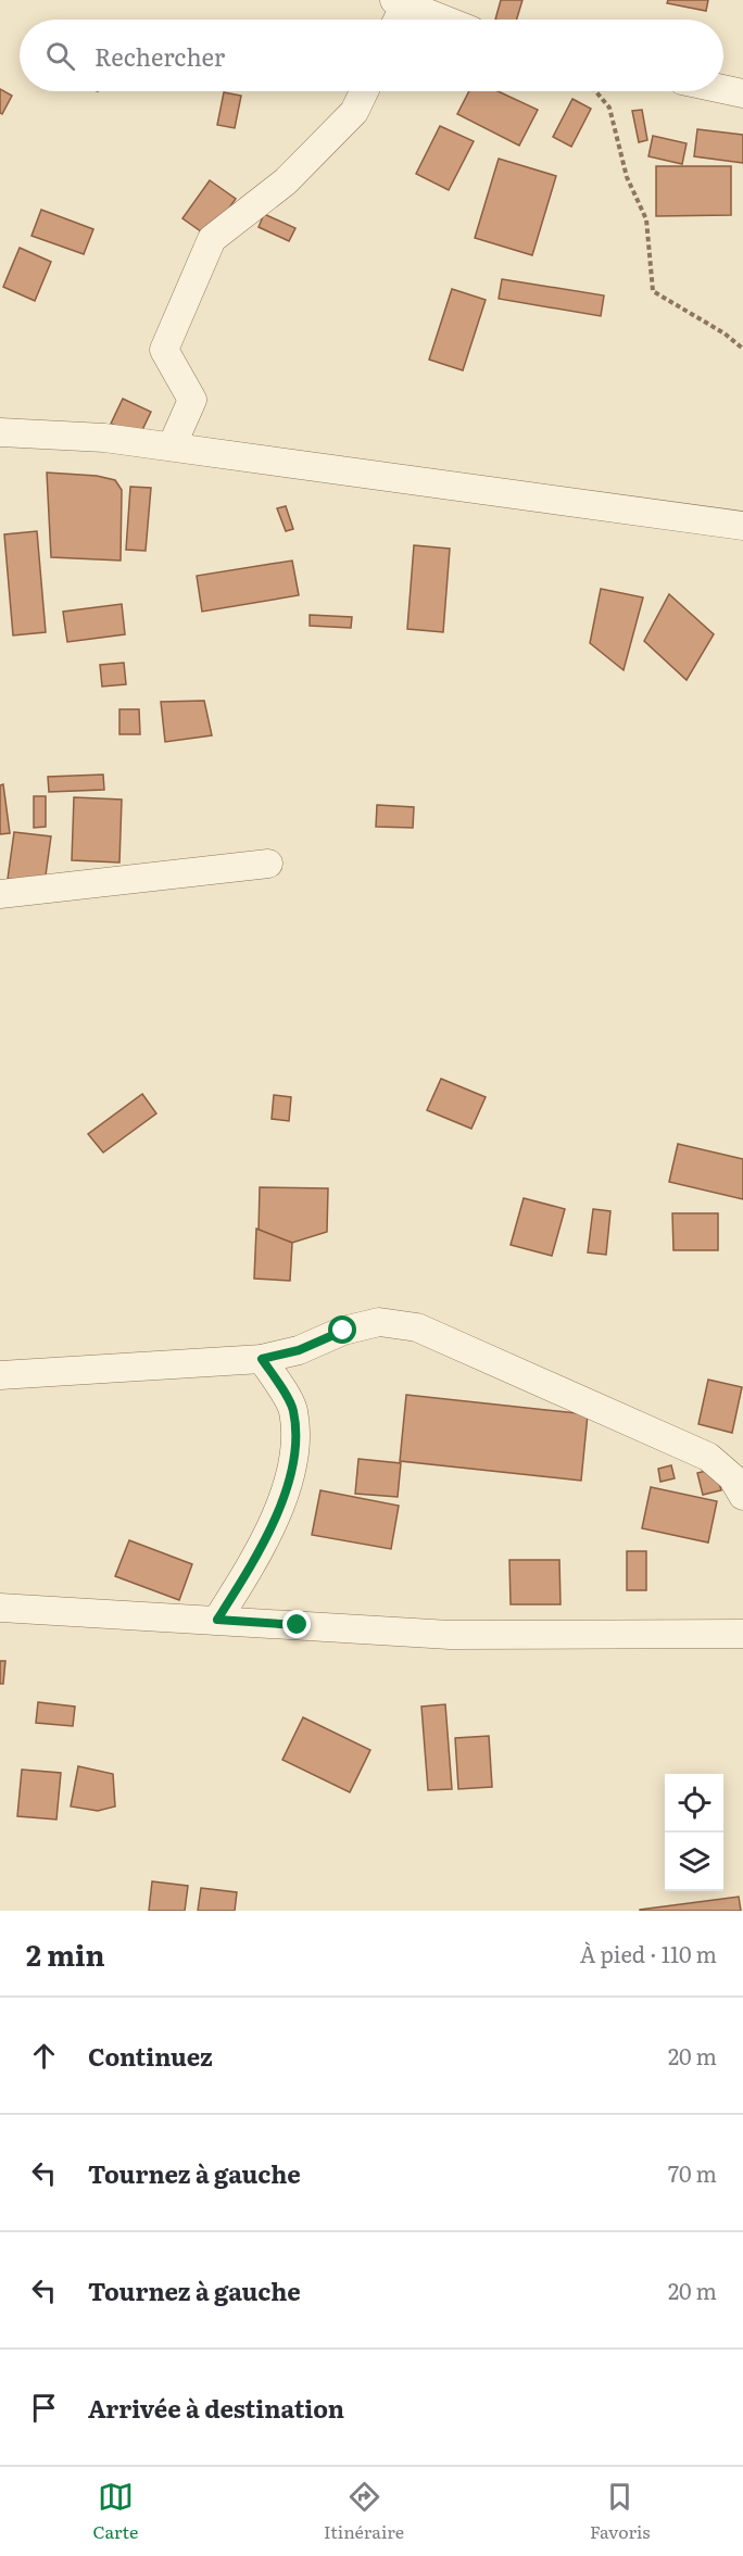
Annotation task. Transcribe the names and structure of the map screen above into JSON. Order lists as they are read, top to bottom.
{
  "page": {
    "search": "Rechercher",
    "heading": ["2 min", "À pied · 110 m"],
    "list": [
      ["Continuez", "20 m"],
      ["Tournez à gauche", "70 m"],
      ["Tournez à gauche", "20 m"],
      "Arrivée à destination"
    ],
    "nav": ["Carte", "Itinéraire", "Favoris"]
  }
}
